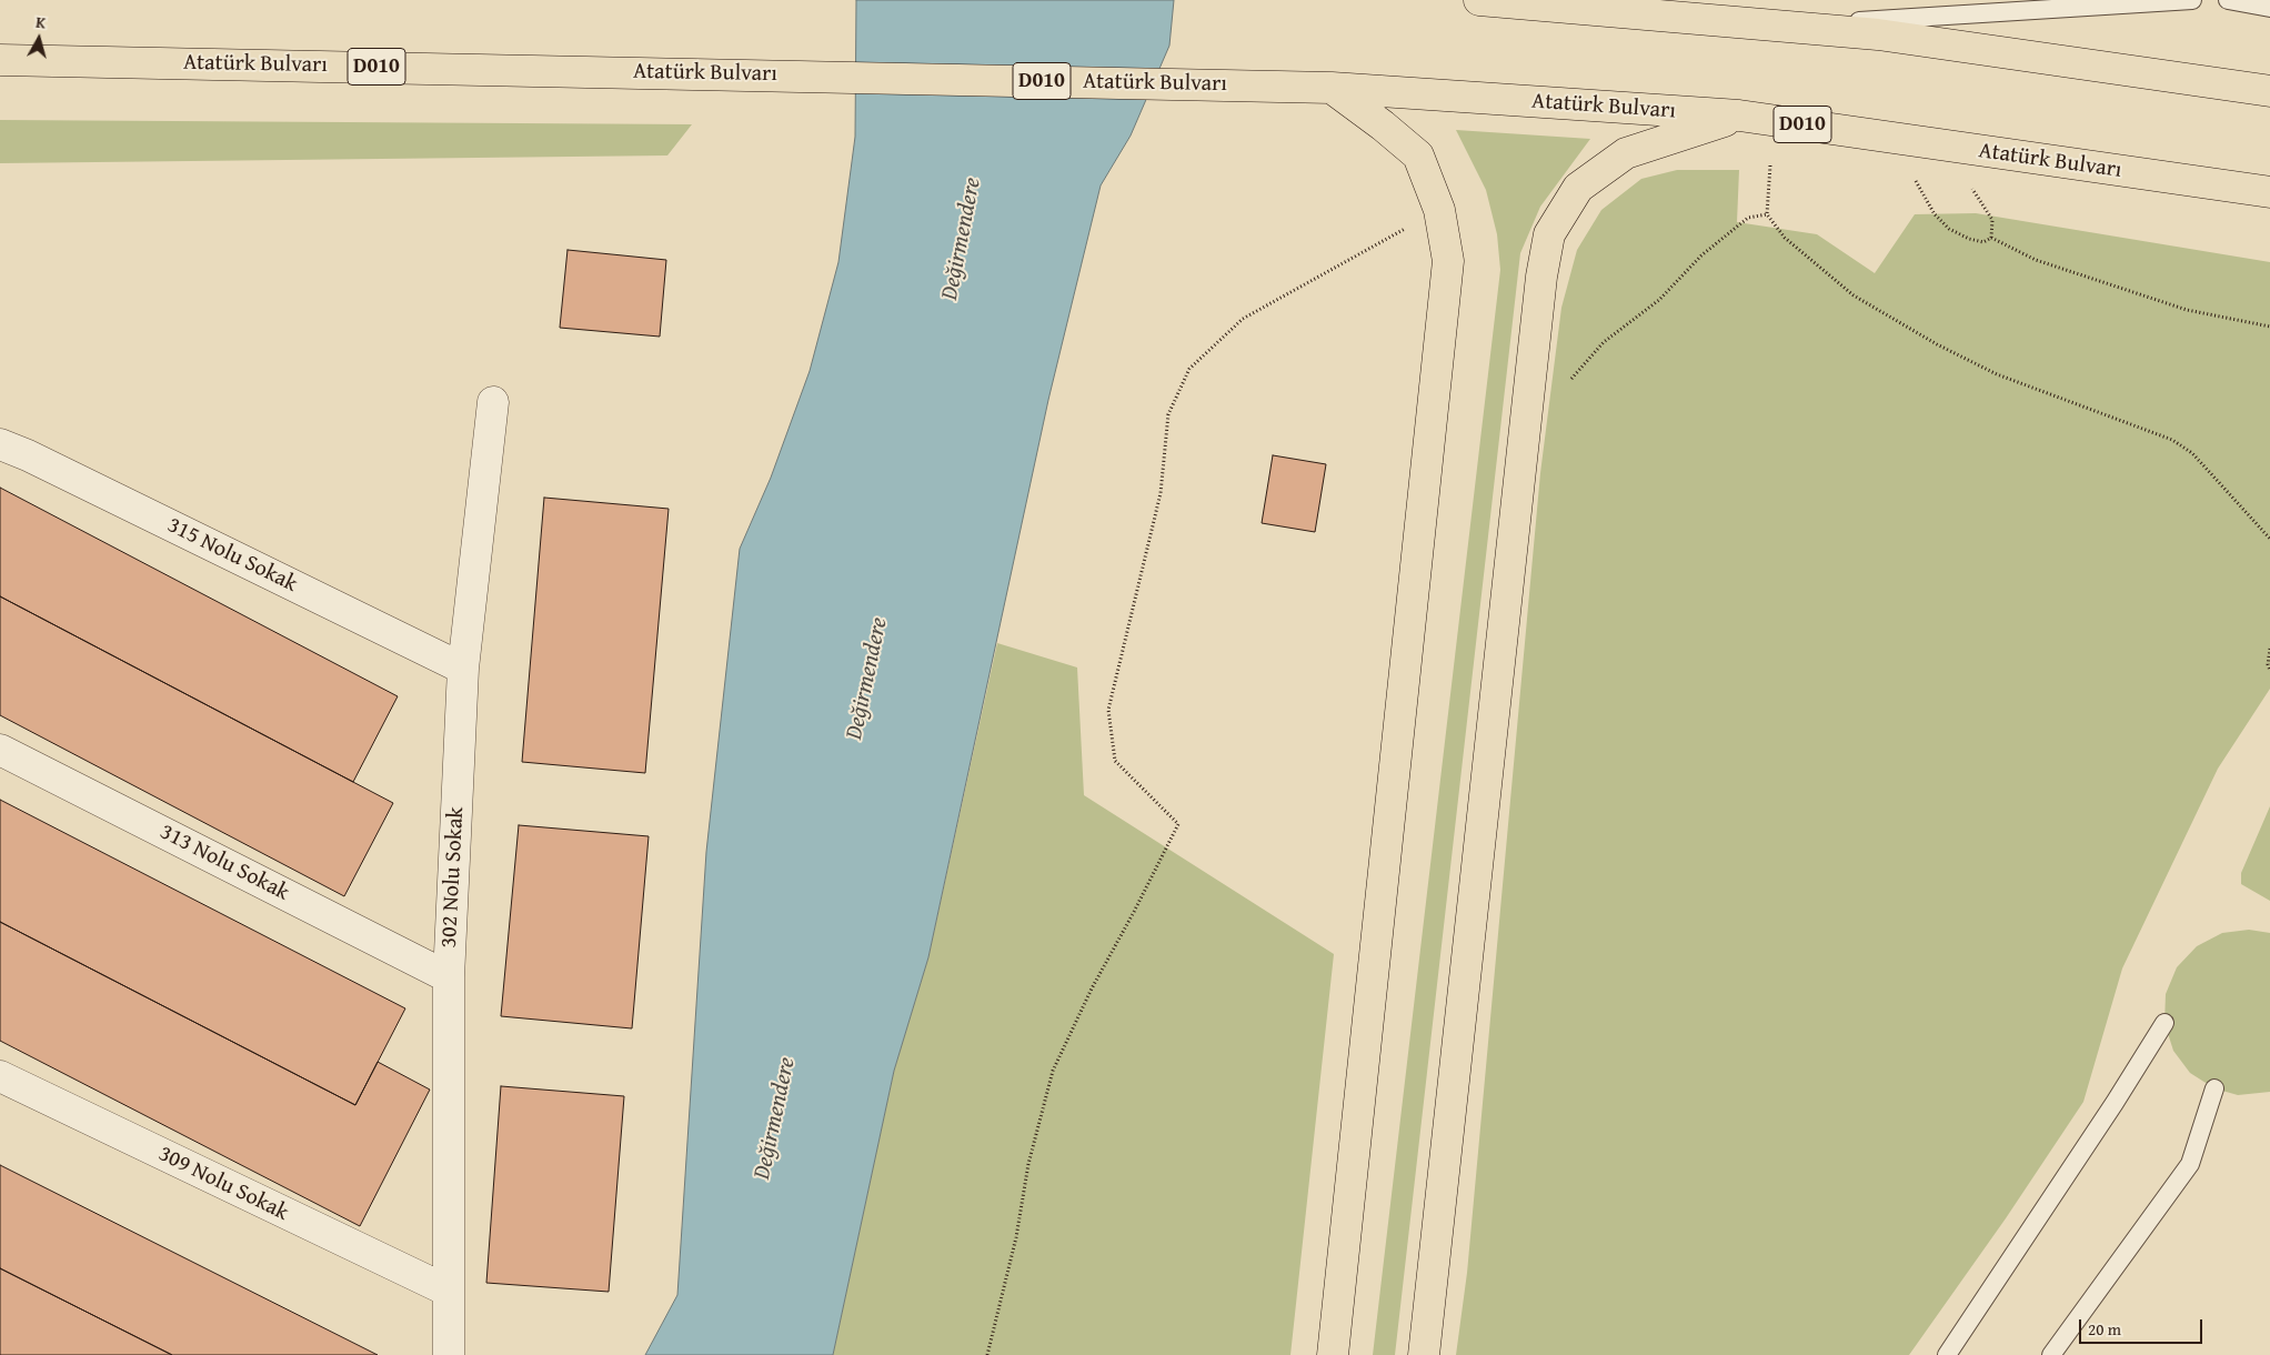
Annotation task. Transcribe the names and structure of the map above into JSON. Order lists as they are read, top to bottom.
{
  "streets": {
    "highway": ["Atatürk Bulvarı", "D010"],
    "street": [
      "315 Nolu Sokak",
      "313 Nolu Sokak",
      "302 Nolu Sokak",
      "309 Nolu Sokak"
    ]
  },
  "crossings": [
    ["315 Nolu Sokak", "302 Nolu Sokak"],
    ["313 Nolu Sokak", "302 Nolu Sokak"],
    ["302 Nolu Sokak", "309 Nolu Sokak"]
  ],
  "water": ["Değirmendere"],
  "scale_bar": "20 m",
  "north": "top"
}
